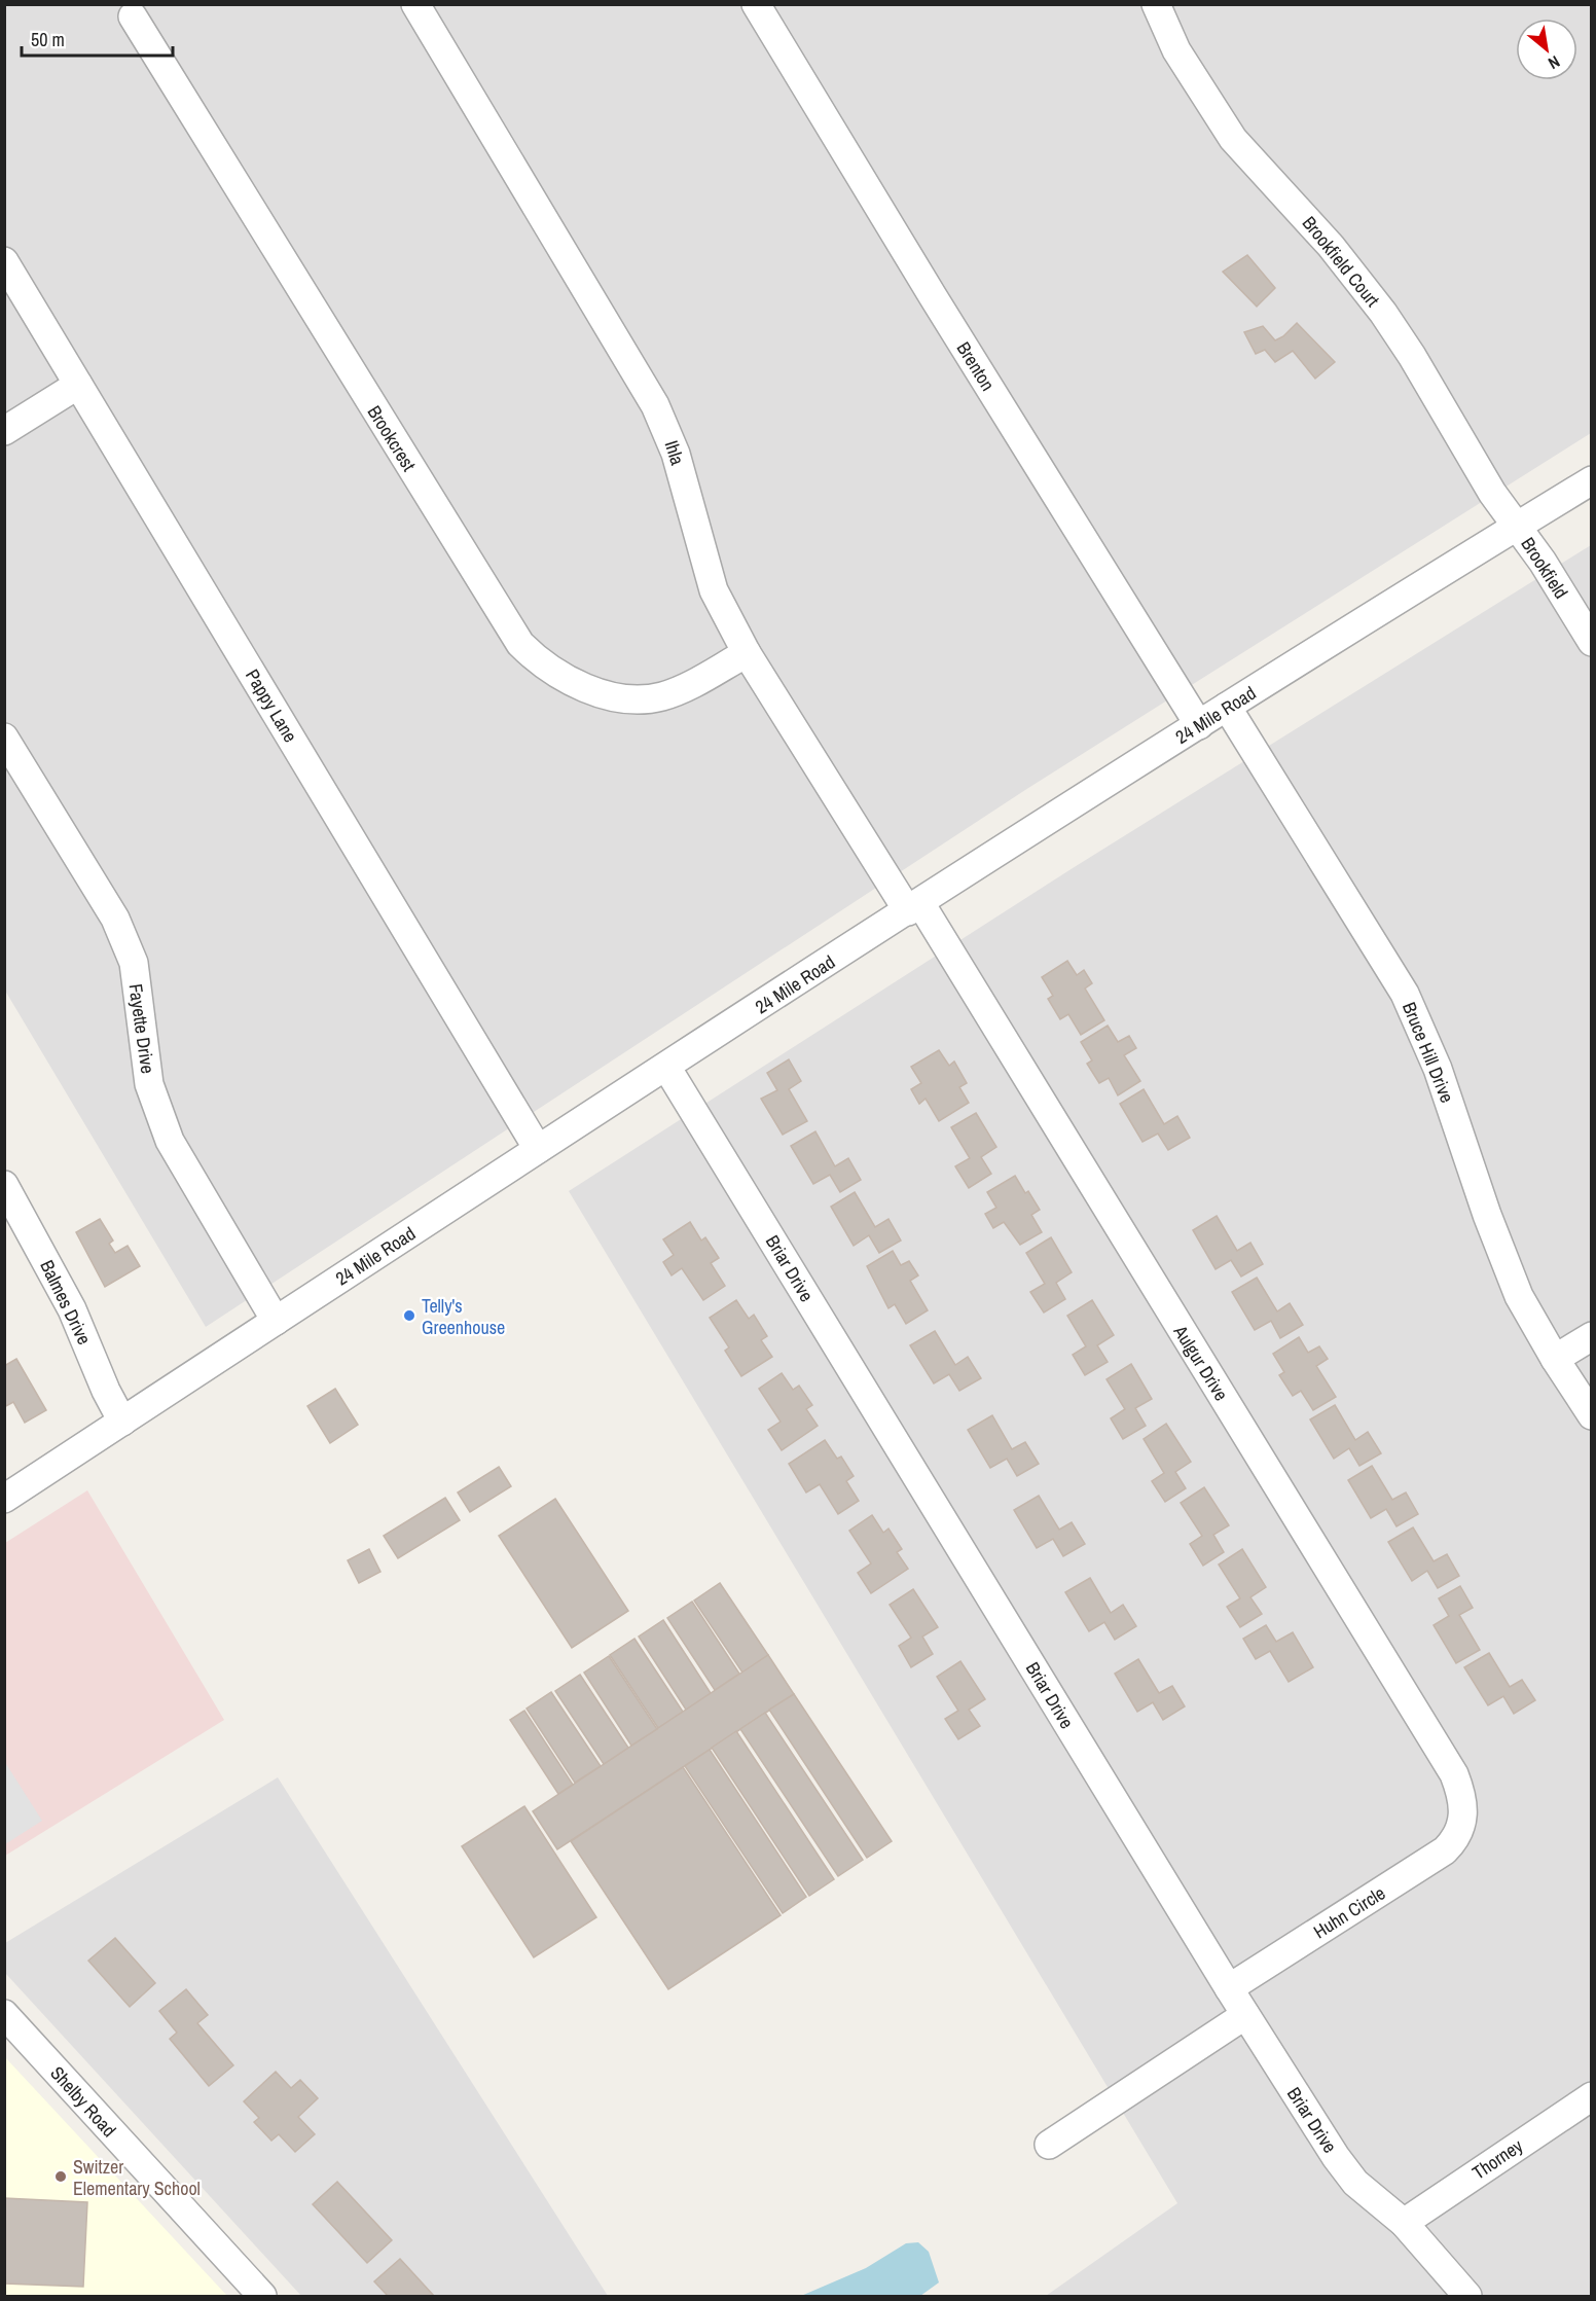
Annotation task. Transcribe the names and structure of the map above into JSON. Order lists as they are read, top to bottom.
{
  "streets": {
    "street": [
      "Brookfield Court",
      "Brenton",
      "Brookcrest",
      "Ihla",
      "Brookfield",
      "Pappy Lane",
      "24 Mile Road",
      "Fayette Drive",
      "Bruce Hill Drive",
      "Briar Drive",
      "Balmes Drive",
      "Aulgur Drive",
      "Huhn Circle",
      "Shelby Road",
      "Thorney"
    ]
  },
  "crossings": [
    ["Brookfield Court", "Brookfield"],
    ["Brookfield Court", "24 Mile Road"],
    ["Brenton", "24 Mile Road"],
    ["Brookcrest", "Ihla"],
    ["Ihla", "24 Mile Road"],
    ["Ihla", "Aulgur Drive"],
    ["Brookfield", "24 Mile Road"],
    ["Pappy Lane", "24 Mile Road"],
    ["24 Mile Road", "Fayette Drive"],
    ["24 Mile Road", "Bruce Hill Drive"],
    ["24 Mile Road", "Briar Drive"],
    ["24 Mile Road", "Balmes Drive"],
    ["24 Mile Road", "Aulgur Drive"],
    ["Briar Drive", "Huhn Circle"],
    ["Briar Drive", "Thorney"],
    ["Aulgur Drive", "Huhn Circle"]
  ],
  "places": ["Telly's Greenhouse", "Switzer Elementary School"],
  "scale_bar": "50 m",
  "north": "bottom right"
}
